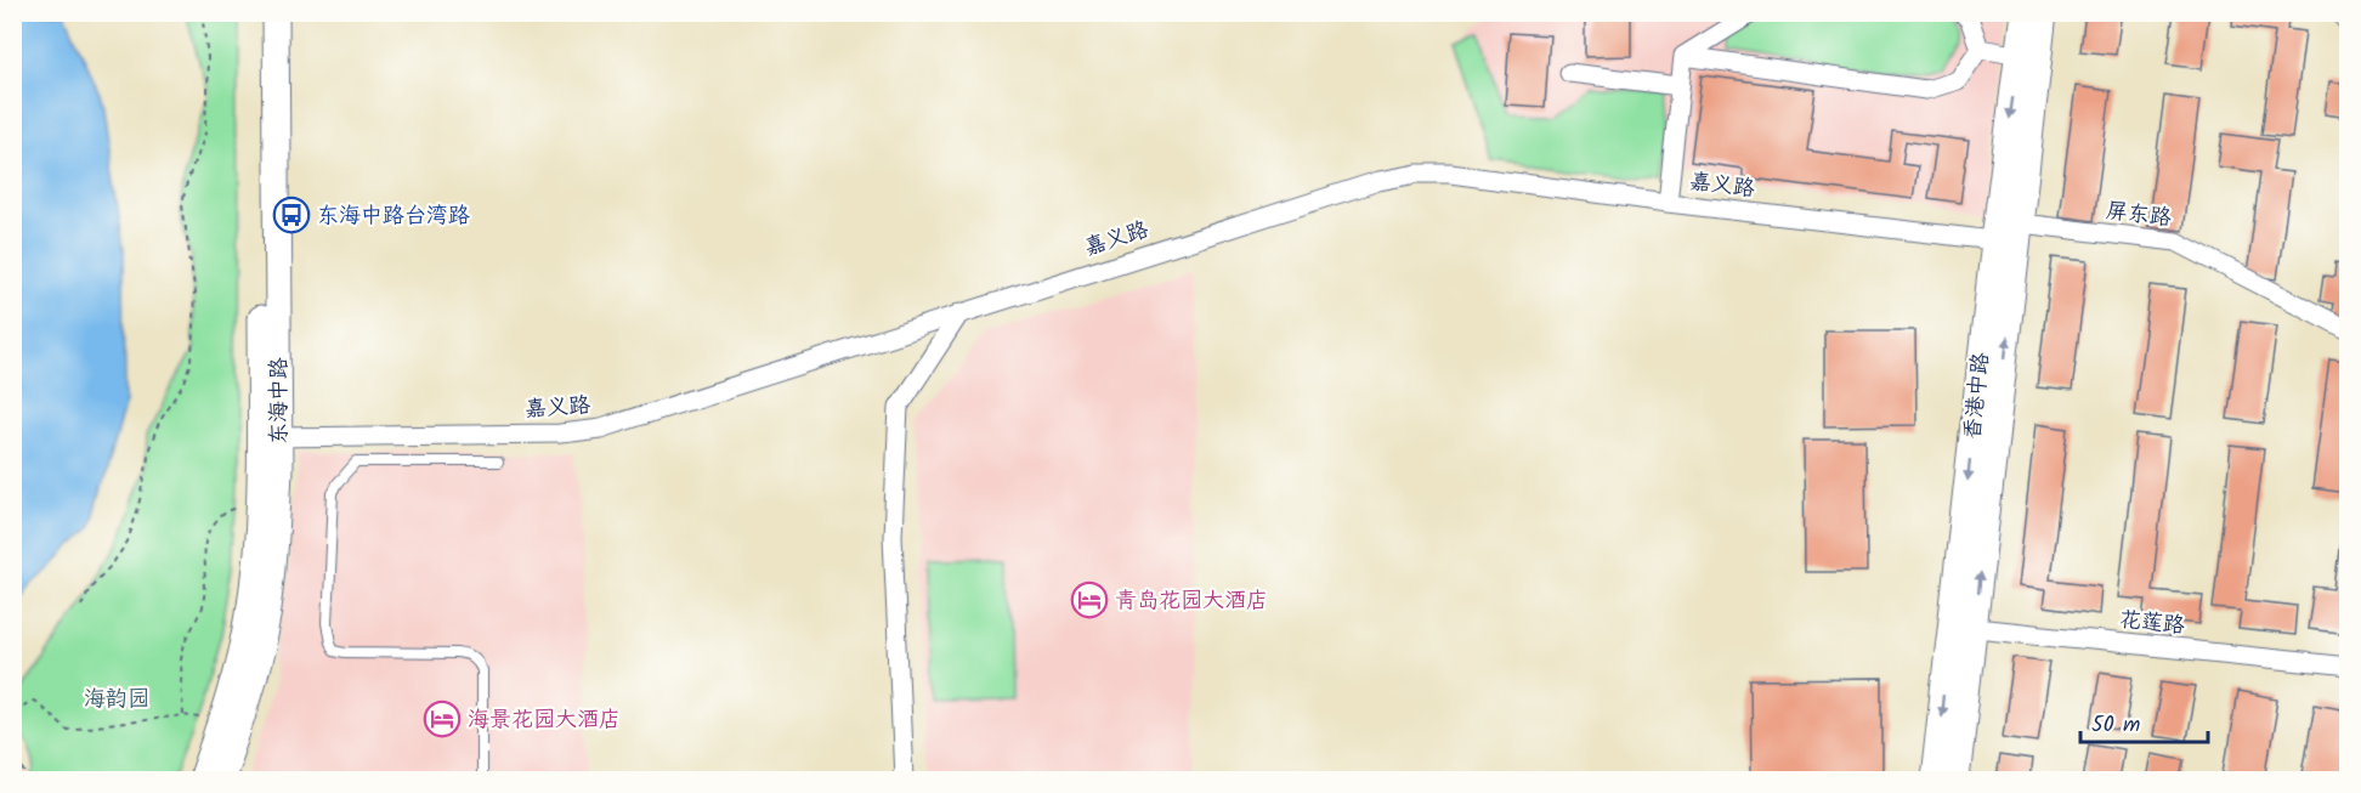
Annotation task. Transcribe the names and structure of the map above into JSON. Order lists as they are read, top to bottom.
{
  "streets": {
    "main road": ["香港中路", "东海中路"],
    "street": ["嘉义路", "屏东路", "花莲路"]
  },
  "crossings": [
    ["嘉义路", "香港中路"],
    ["嘉义路", "东海中路"],
    ["屏东路", "香港中路"],
    ["香港中路", "花莲路"]
  ],
  "parks": ["海韵园"],
  "places": {
    "bus stop": ["东海中路台湾路"],
    "hotel": ["青岛花园大酒店", "海景花园大酒店"]
  },
  "scale_bar": "50 m"
}
